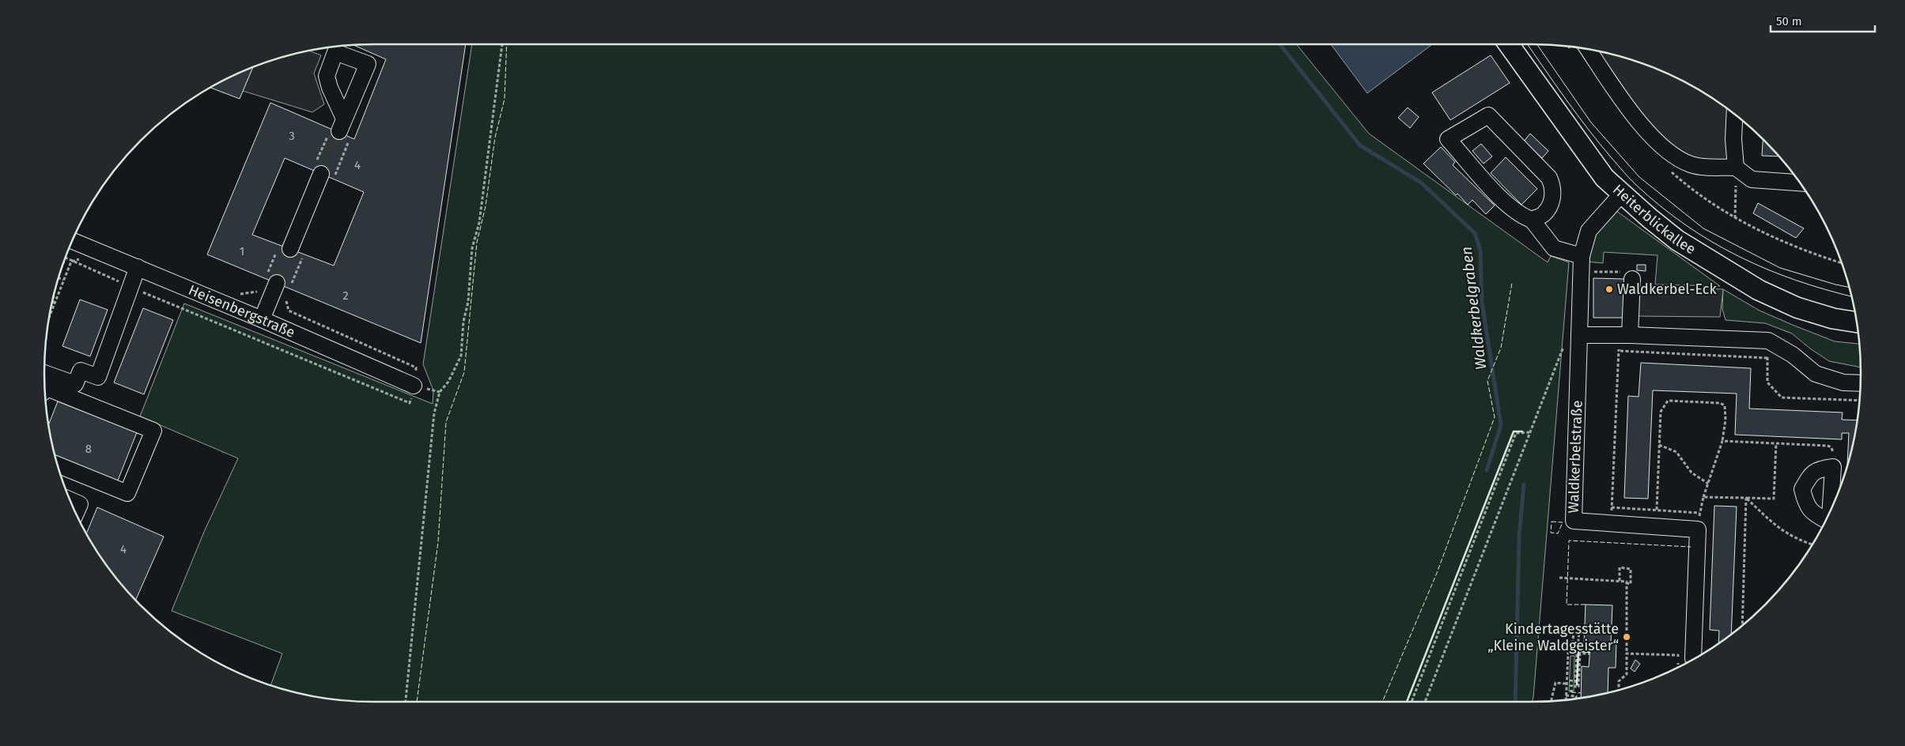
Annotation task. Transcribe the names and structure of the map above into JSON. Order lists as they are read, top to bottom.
{
  "streets": {
    "main road": ["Heiterblickallee"],
    "street": ["Heisenbergstraße", "Waldkerbelstraße"]
  },
  "crossings": [
    ["Heiterblickallee", "Waldkerbelstraße"]
  ],
  "water": ["Waldkerbelgraben"],
  "places": ["Waldkerbel-Eck", "Kindertagesstätte „Kleine Waldgeister“"],
  "house_numbers": [
    "3",
    "4",
    "1",
    "2",
    "8",
    "4"
  ],
  "scale_bar": "50 m"
}
